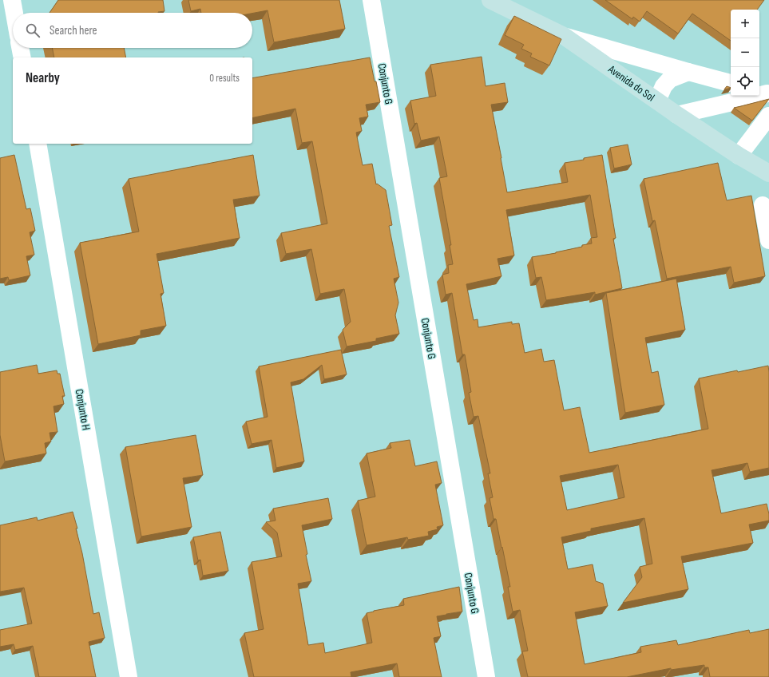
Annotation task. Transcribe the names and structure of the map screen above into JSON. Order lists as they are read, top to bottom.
{
  "streets": {
    "street": ["Avenida do Sol", "Conjunto G", "Conjunto H"]
  },
  "page": {
    "map_buttons": ["+", "−"],
    "search": "Search here",
    "heading": ["Nearby", "0 results"]
  }
}
